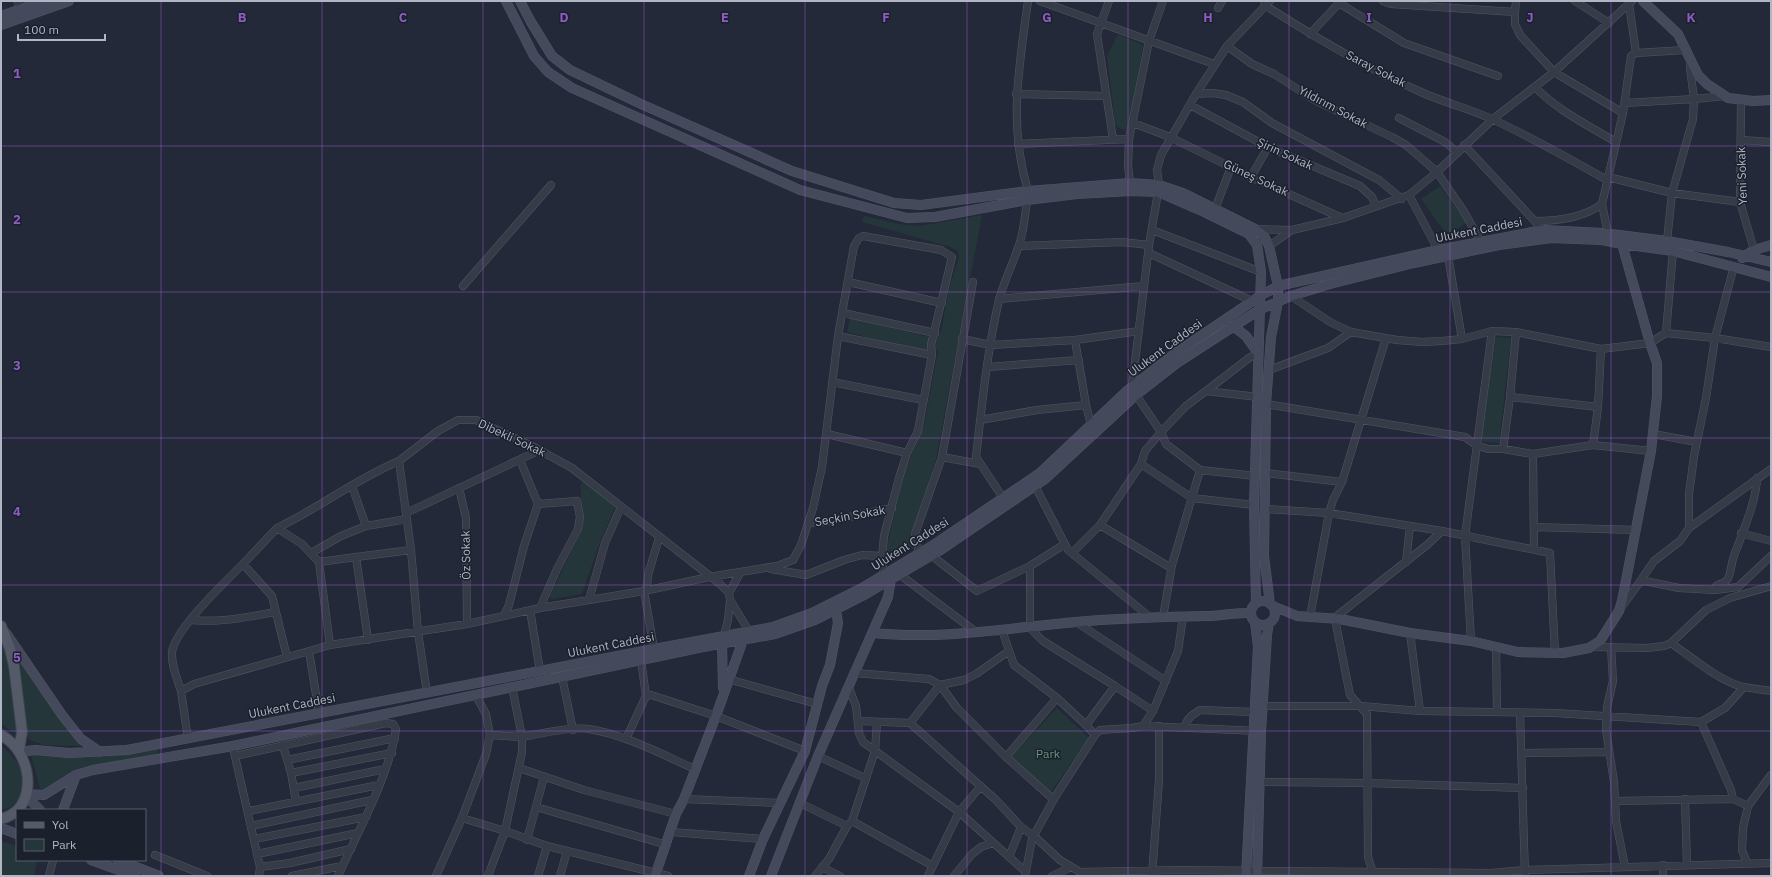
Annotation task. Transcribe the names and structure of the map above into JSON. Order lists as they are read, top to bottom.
{
  "streets": {
    "street": [
      "Saray Sokak",
      "Yıldırım Sokak",
      "Şirin Sokak",
      "Yeni Sokak",
      "Güneş Sokak",
      "Ulukent Caddesi",
      "Dibekli Sokak",
      "Seçkin Sokak",
      "Öz Sokak"
    ]
  },
  "crossings": [
    ["Saray Sokak", "Yeni Sokak"],
    ["Yıldırım Sokak", "Ulukent Caddesi"],
    ["Ulukent Caddesi", "Dibekli Sokak"]
  ],
  "parks": ["Park"],
  "legend": ["Yol", "Park"],
  "scale_bar": "100 m",
  "grid": {
    "columns": [
      "B",
      "C",
      "D",
      "E",
      "F",
      "G",
      "H",
      "I",
      "J",
      "K"
    ],
    "rows": [
      "1",
      "2",
      "3",
      "4",
      "5"
    ]
  }
}
